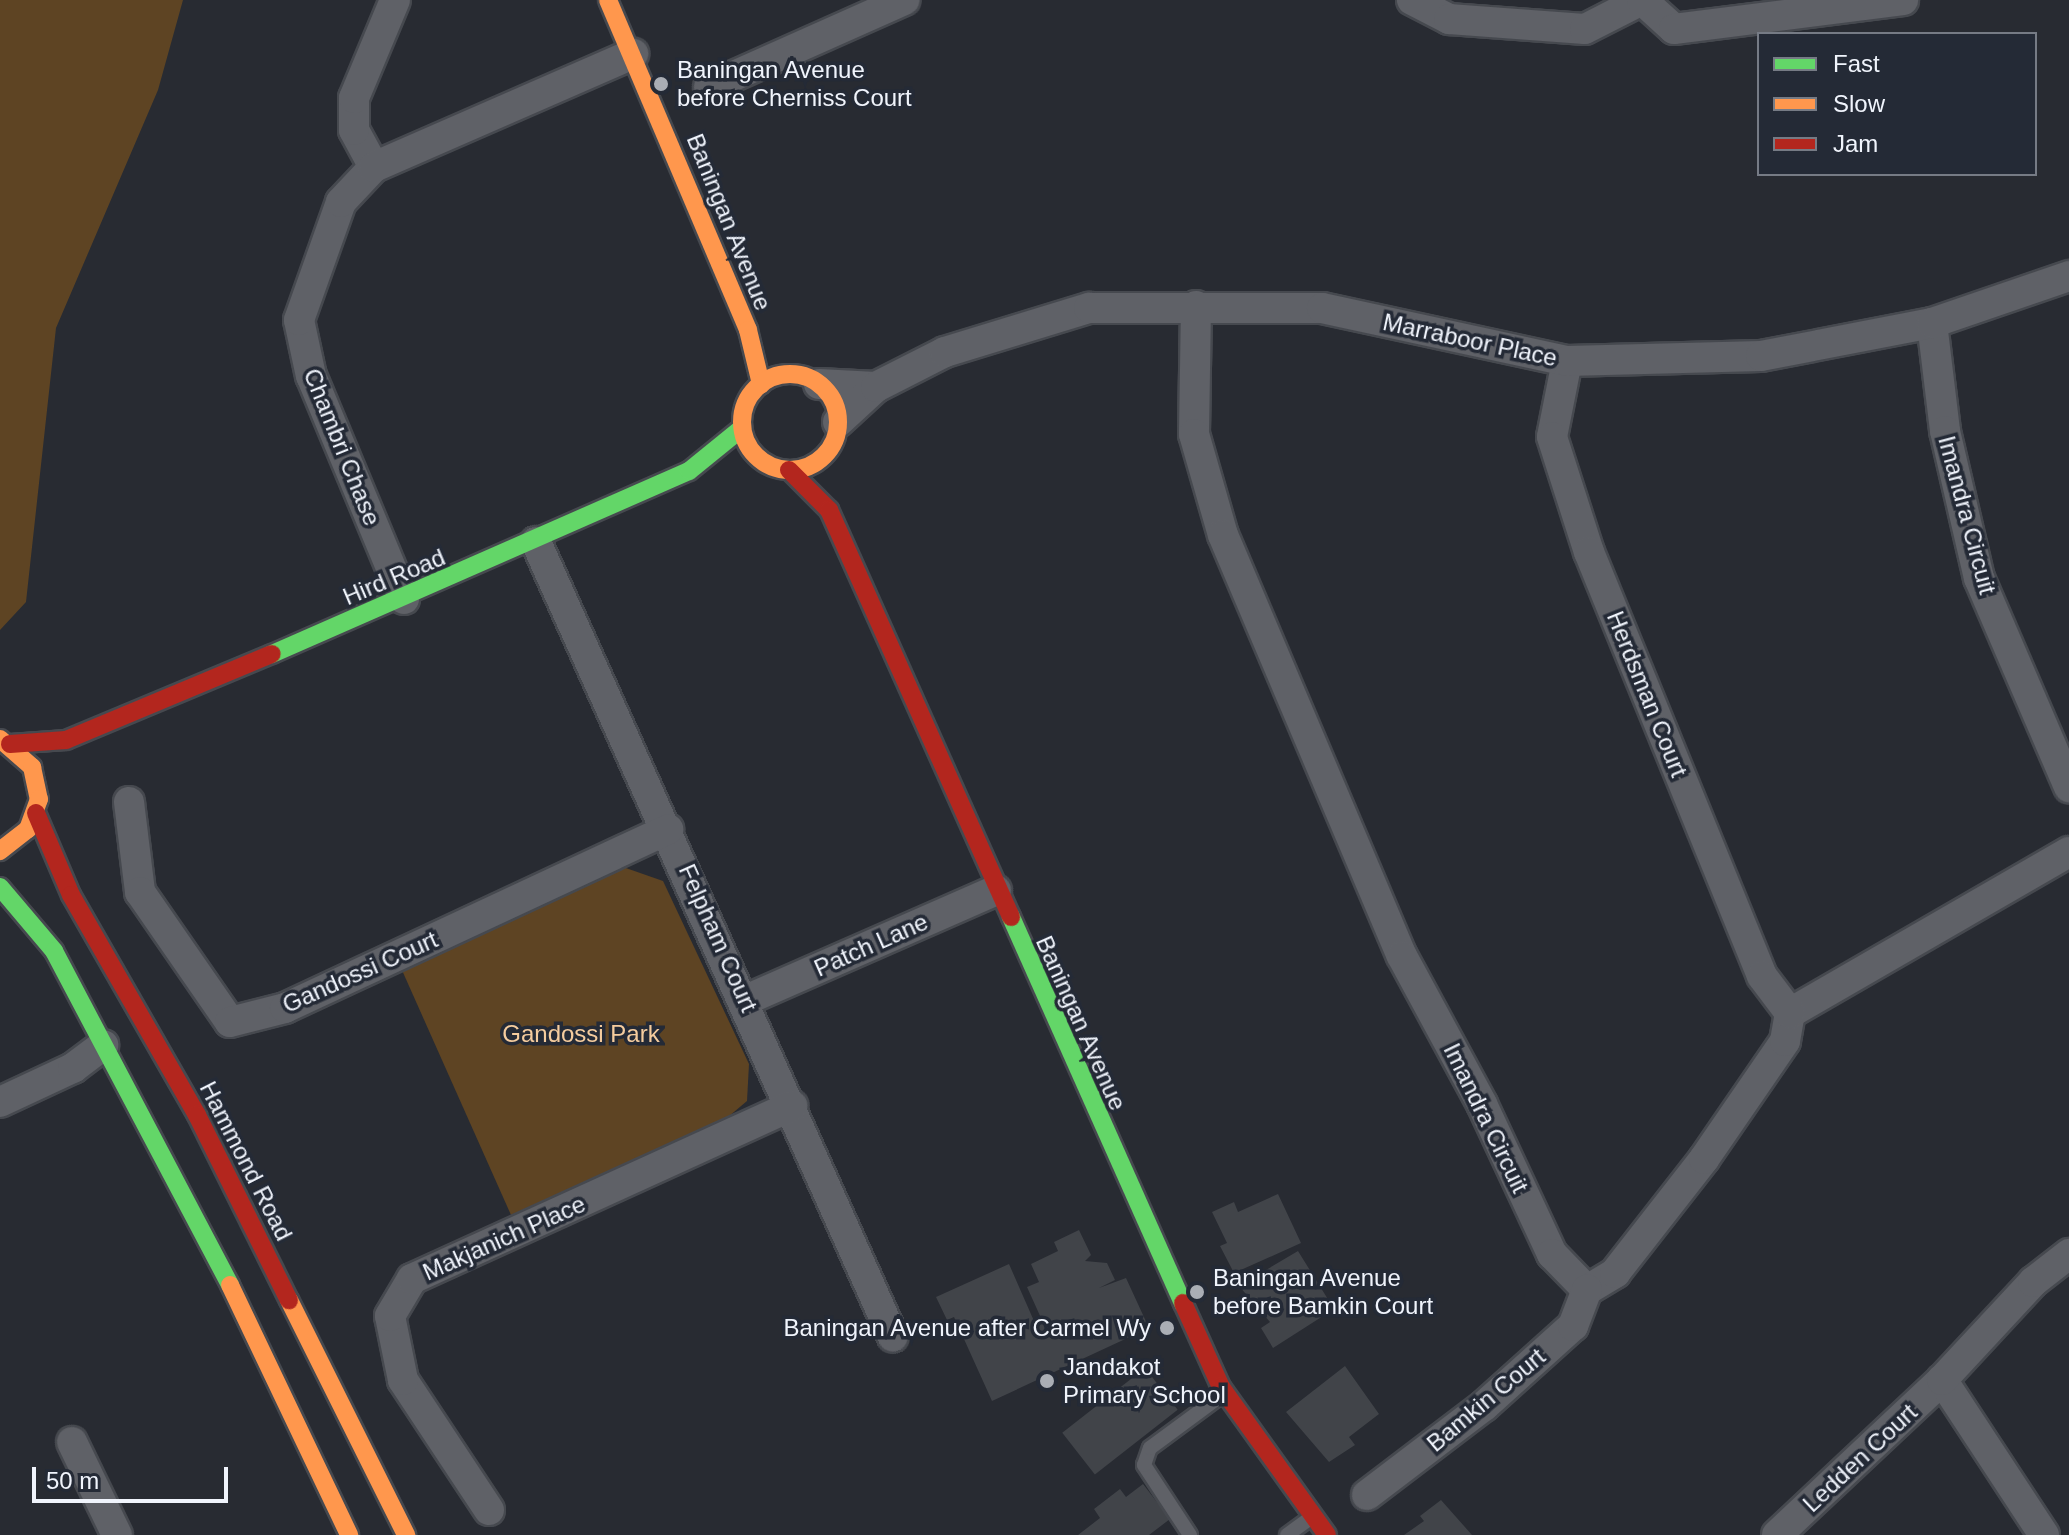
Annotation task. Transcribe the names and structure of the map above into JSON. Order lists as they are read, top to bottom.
{
  "streets": {
    "street": [
      "Baningan Avenue",
      "Marraboor Place",
      "Chambri Chase",
      "Imandra Circuit",
      "Hird Road",
      "Herdsman Court",
      "Felpham Court",
      "Patch Lane",
      "Gandossi Court",
      "Hammond Road",
      "Makjanich Place",
      "Bamkin Court",
      "Ledden Court"
    ]
  },
  "crossings": [
    ["Baningan Avenue", "Marraboor Place"],
    ["Baningan Avenue", "Chambri Chase"],
    ["Baningan Avenue", "Hird Road"],
    ["Baningan Avenue", "Patch Lane"],
    ["Marraboor Place", "Imandra Circuit"],
    ["Marraboor Place", "Hird Road"],
    ["Marraboor Place", "Herdsman Court"],
    ["Chambri Chase", "Hird Road"],
    ["Imandra Circuit", "Bamkin Court"],
    ["Hird Road", "Felpham Court"],
    ["Hird Road", "Hammond Road"],
    ["Felpham Court", "Patch Lane"],
    ["Felpham Court", "Gandossi Court"],
    ["Felpham Court", "Makjanich Place"]
  ],
  "parks": ["Gandossi Park"],
  "places": [
    "Baningan Avenue before Cherniss Court",
    "Baningan Avenue before Bamkin Court",
    "Baningan Avenue after Carmel Wy",
    "Jandakot Primary School"
  ],
  "legend": ["Fast", "Slow", "Jam"],
  "scale_bar": "50 m"
}
